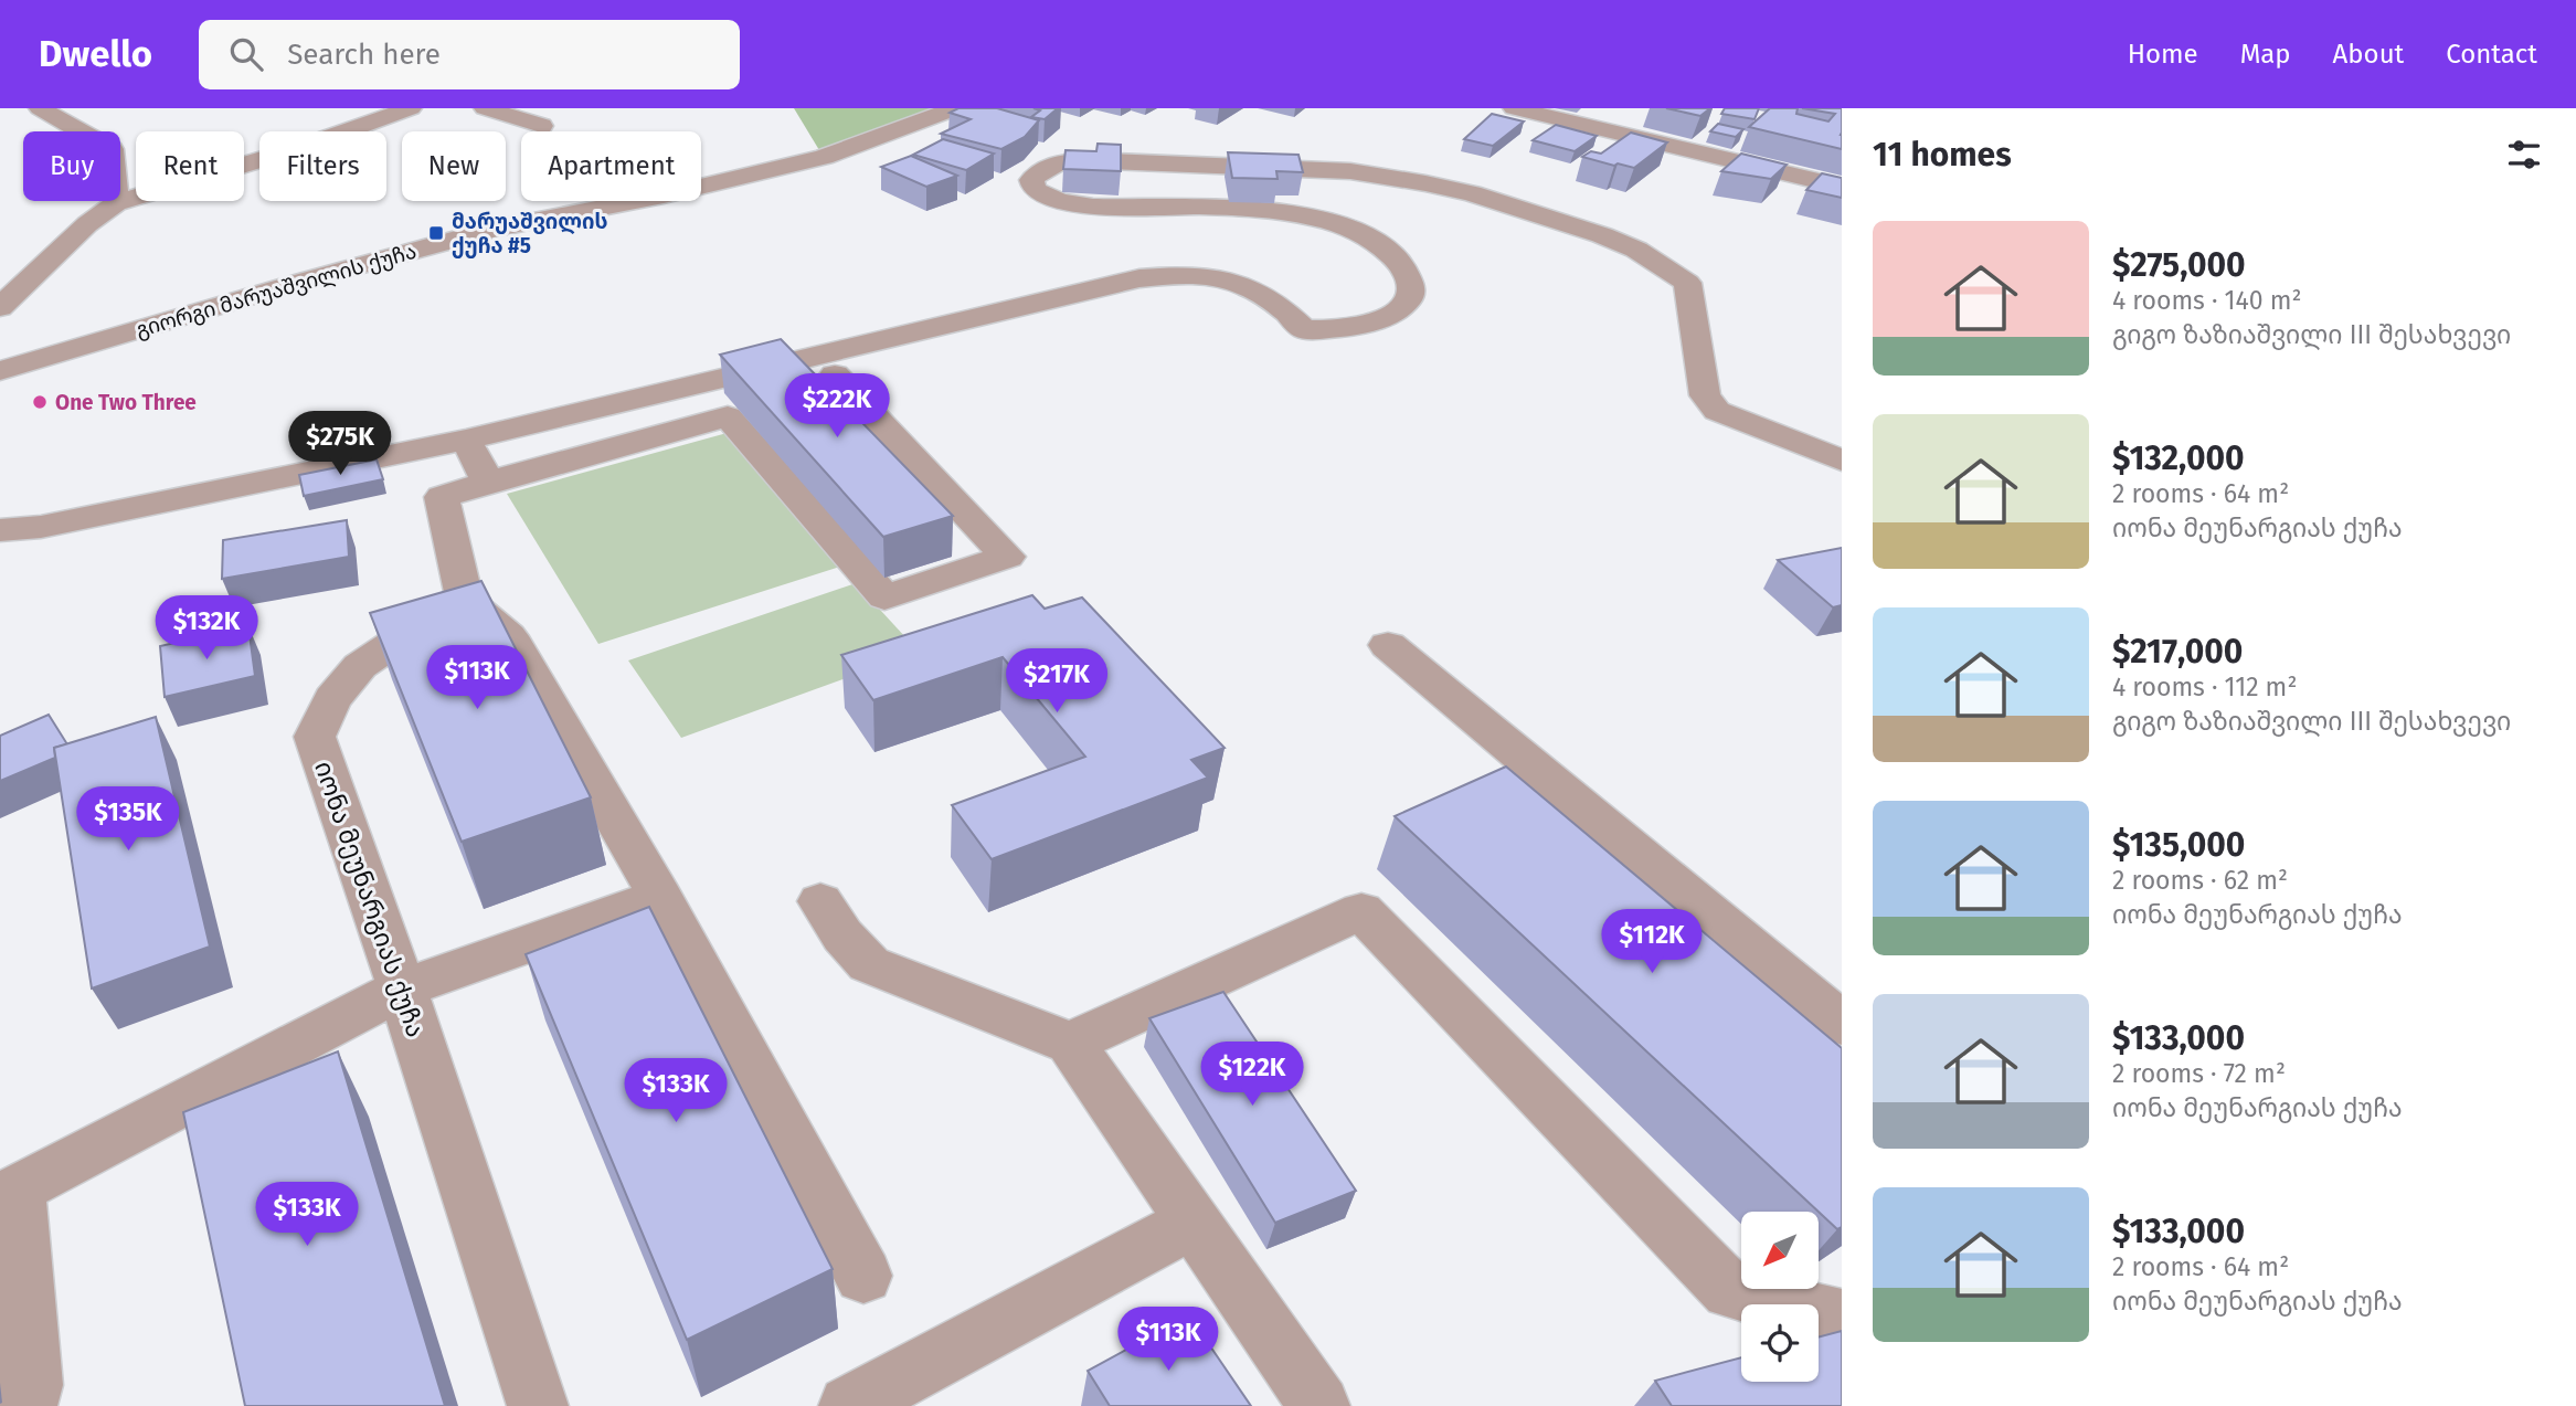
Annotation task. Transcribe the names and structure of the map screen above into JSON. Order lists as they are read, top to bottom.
{
  "streets": {
    "street": ["გიორგი მარუაშვილის ქუჩა", "იონა მეუნარგიას ქუჩა"]
  },
  "places": {
    "transit": ["მარუაშვილის ქუჩა #5"],
    "other": ["One Two Three"]
  },
  "north": "bottom left",
  "page": {
    "header": "Dwello",
    "search": "Search here",
    "nav": [
      "Home",
      "Map",
      "About",
      "Contact"
    ],
    "heading": "11 homes",
    "chip": [
      "Buy",
      "Rent",
      "Filters",
      "New",
      "Apartment"
    ],
    "list": [
      {
        "name": "$275,000",
        "note": "4 rooms · 140 m² · გიგო ზაზიაშვილი III შესახვევი"
      },
      {
        "name": "$132,000",
        "note": "2 rooms · 64 m² · იონა მეუნარგიას ქუჩა"
      },
      {
        "name": "$217,000",
        "note": "4 rooms · 112 m² · გიგო ზაზიაშვილი III შესახვევი"
      },
      {
        "name": "$135,000",
        "note": "2 rooms · 62 m² · იონა მეუნარგიას ქუჩა"
      },
      {
        "name": "$133,000",
        "note": "2 rooms · 72 m² · იონა მეუნარგიას ქუჩა"
      },
      {
        "name": "$133,000",
        "note": "2 rooms · 64 m² · იონა მეუნარგიას ქუჩა"
      }
    ],
    "price": [
      "$222K",
      "$275K",
      "$132K",
      "$113K",
      "$217K",
      "$135K",
      "$112K",
      "$122K",
      "$133K",
      "$133K",
      "$113K"
    ]
  }
}
